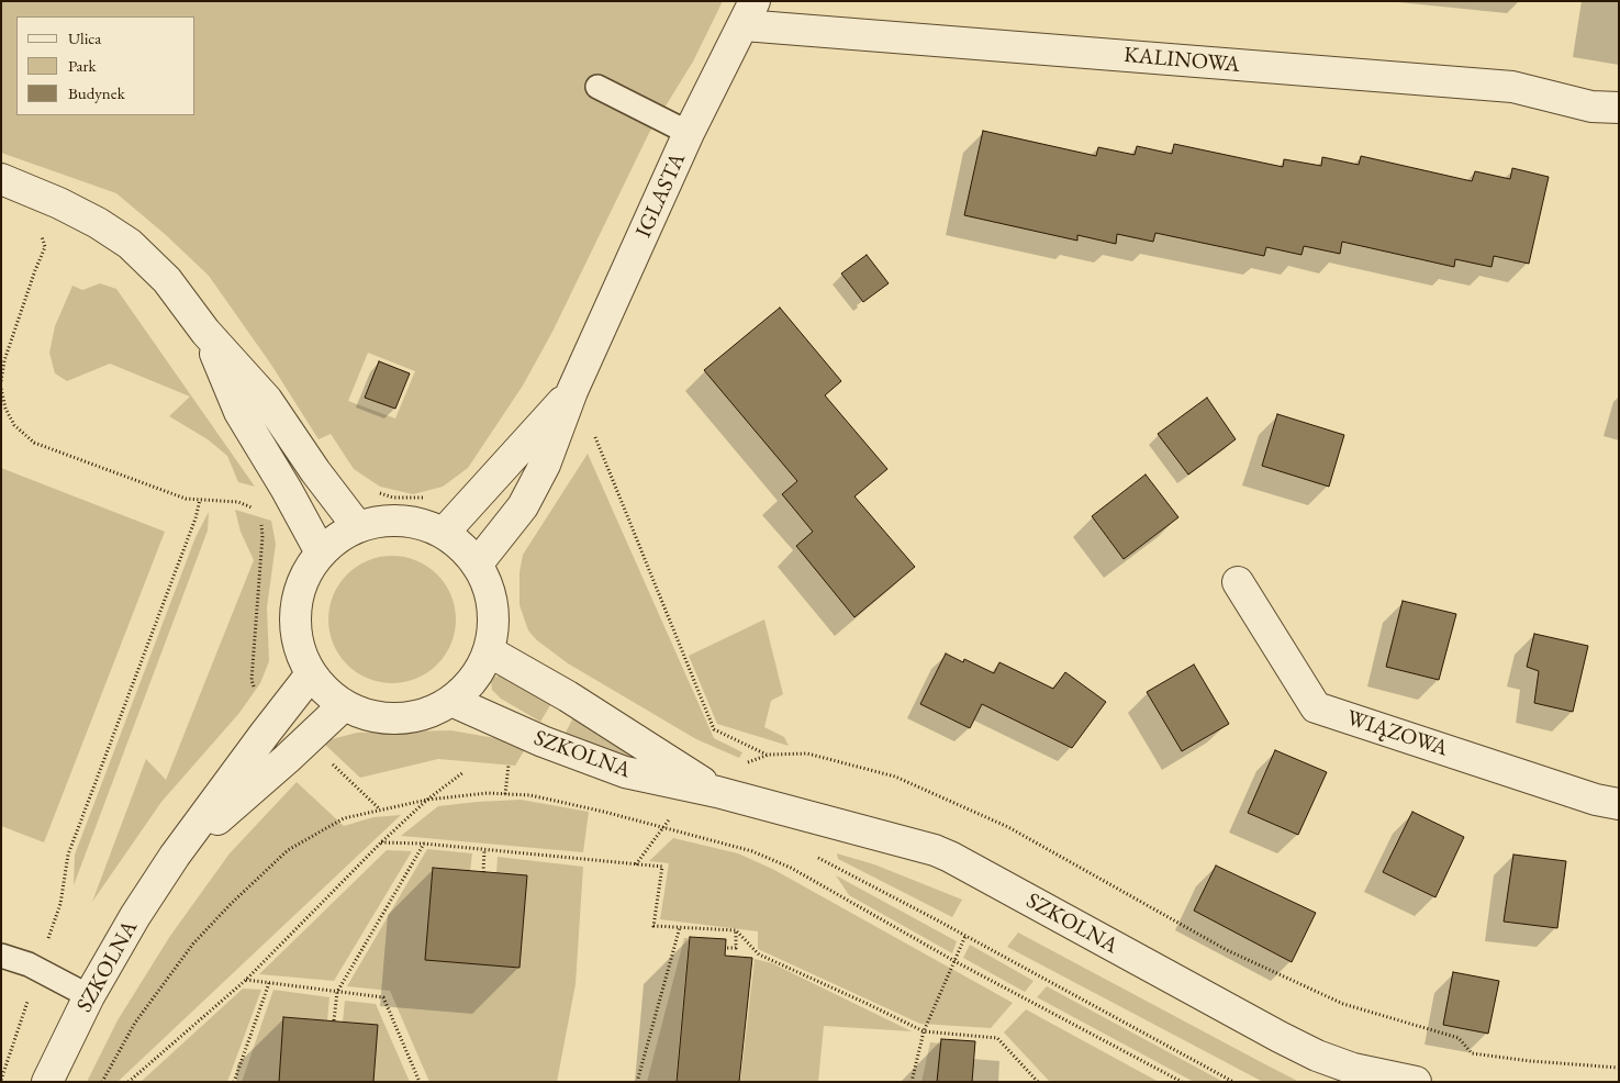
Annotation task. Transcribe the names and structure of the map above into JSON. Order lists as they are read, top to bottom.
{
  "streets": {
    "street": [
      "KALINOWA",
      "IGLASTA",
      "WIĄZOWA",
      "SZKOLNA"
    ]
  },
  "crossings": [
    ["KALINOWA", "IGLASTA"]
  ],
  "legend": ["Ulica", "Park", "Budynek"]
}
